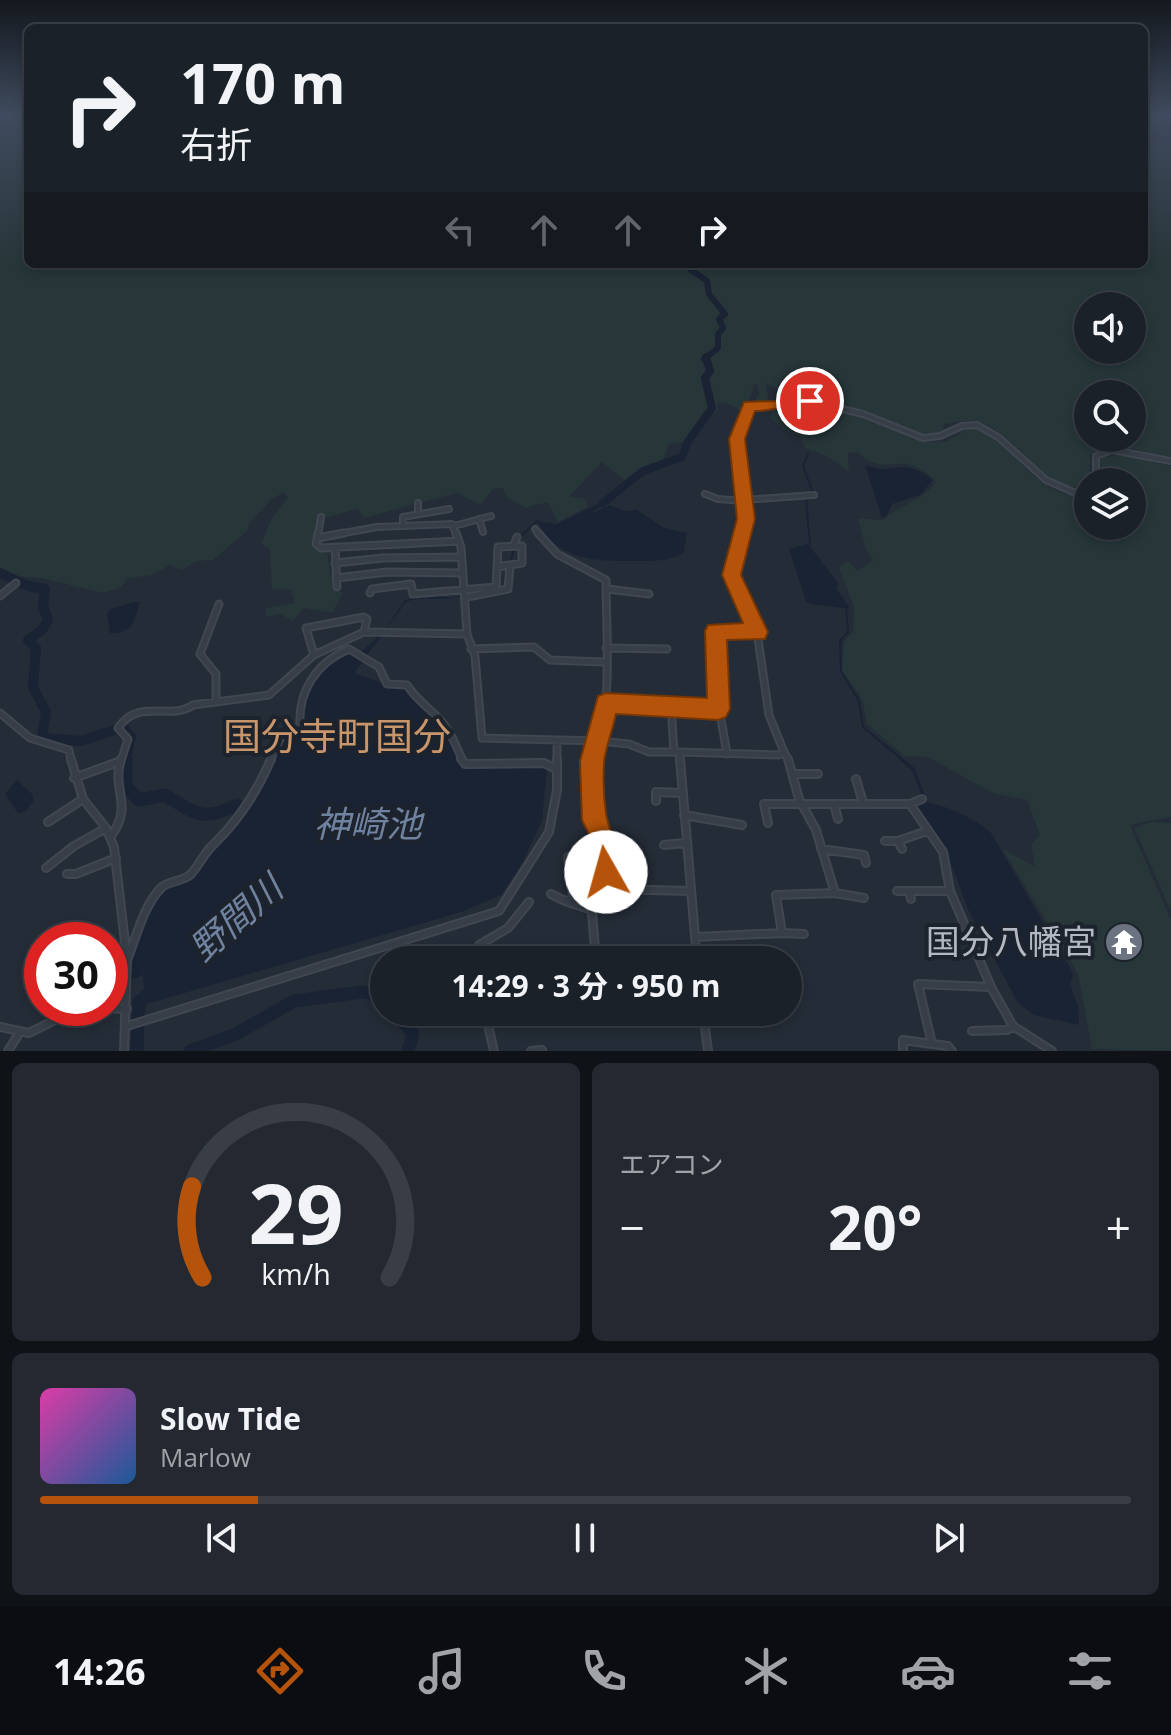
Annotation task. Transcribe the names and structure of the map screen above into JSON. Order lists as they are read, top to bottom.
{
  "districts": ["国分寺町国分"],
  "water": ["神崎池", "野間川"],
  "places": {
    "temple": ["国分八幡宮"]
  },
  "page": {
    "turn": ["170 m", "右折"],
    "limit": "30",
    "trip": "14:29 · 3 分 · 950 m",
    "tile": "エアコン",
    "heat": ["−", "20°", "+"],
    "song": ["Slow Tide", "Marlow"],
    "tabs": "14:26",
    "gauge": ["29", "km/h"]
  }
}
